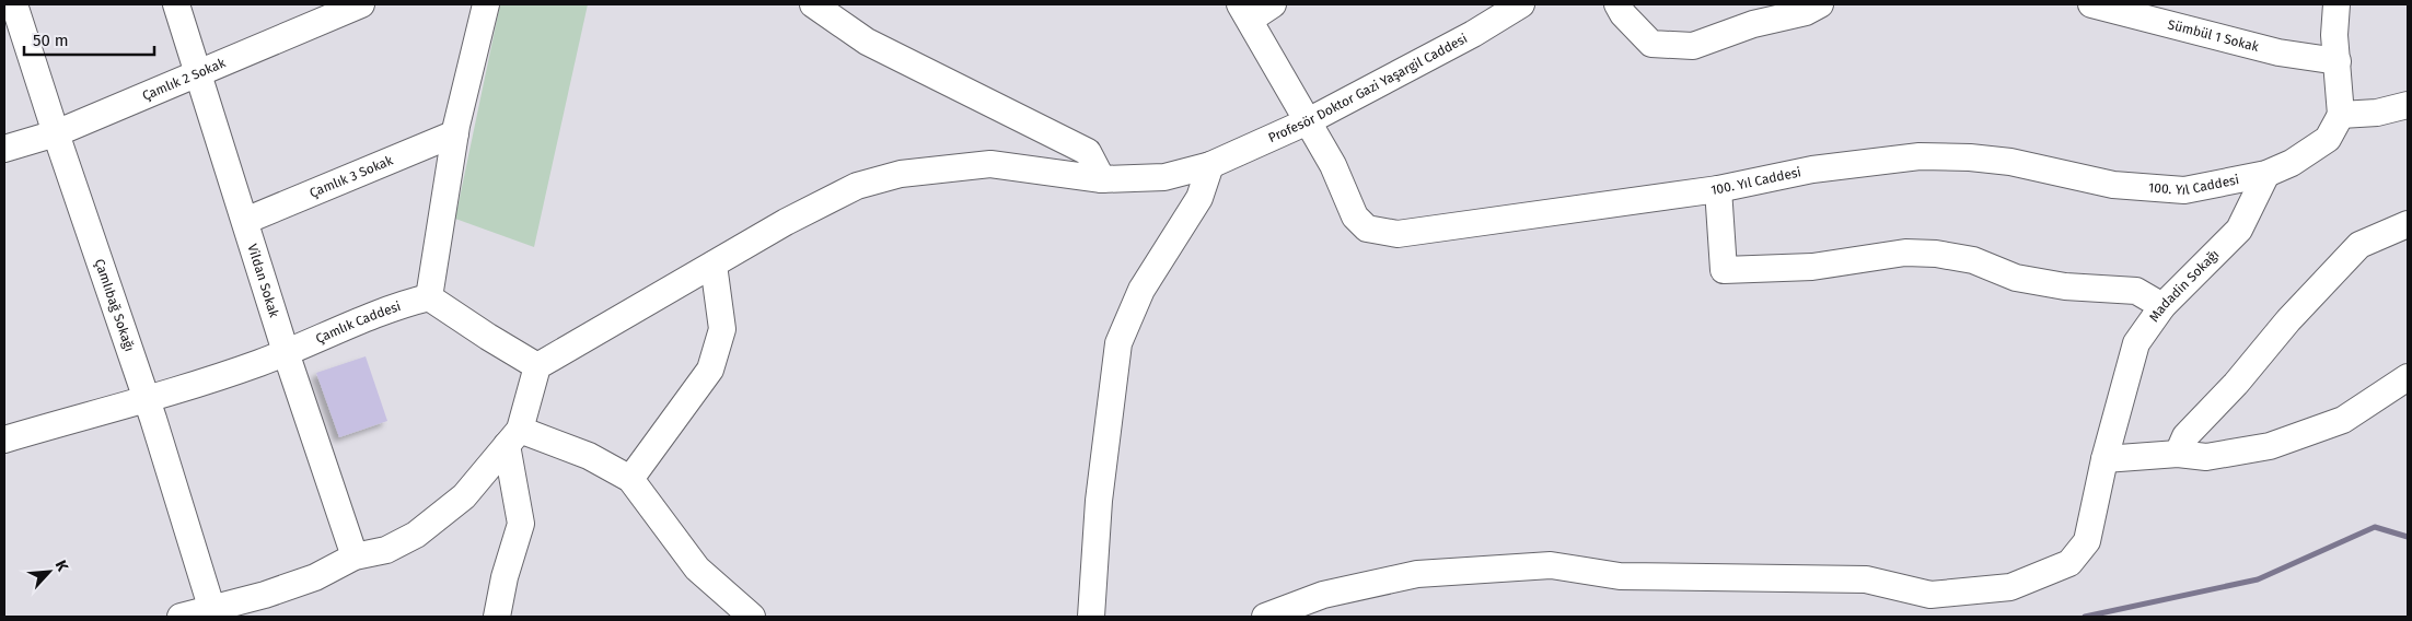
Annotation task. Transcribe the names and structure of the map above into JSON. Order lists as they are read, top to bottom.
{
  "streets": {
    "street": [
      "Sümbül 1 Sokak",
      "Çamlık 2 Sokak",
      "Profesör Doktor Gazi Yaşargil Caddesi",
      "Çamlık 3 Sokak",
      "100. Yıl Caddesi",
      "Vildan Sokak",
      "Madadin Sokağı",
      "Çamlıbağ Sokağı",
      "Çamlık Caddesi"
    ]
  },
  "crossings": [
    ["Çamlık 2 Sokak", "Vildan Sokak"],
    ["Çamlık 2 Sokak", "Çamlıbağ Sokağı"],
    ["Profesör Doktor Gazi Yaşargil Caddesi", "100. Yıl Caddesi"],
    ["Çamlık 3 Sokak", "Vildan Sokak"],
    ["100. Yıl Caddesi", "Madadin Sokağı"],
    ["Vildan Sokak", "Çamlık Caddesi"],
    ["Çamlıbağ Sokağı", "Çamlık Caddesi"]
  ],
  "scale_bar": "50 m",
  "north": "top right"
}
